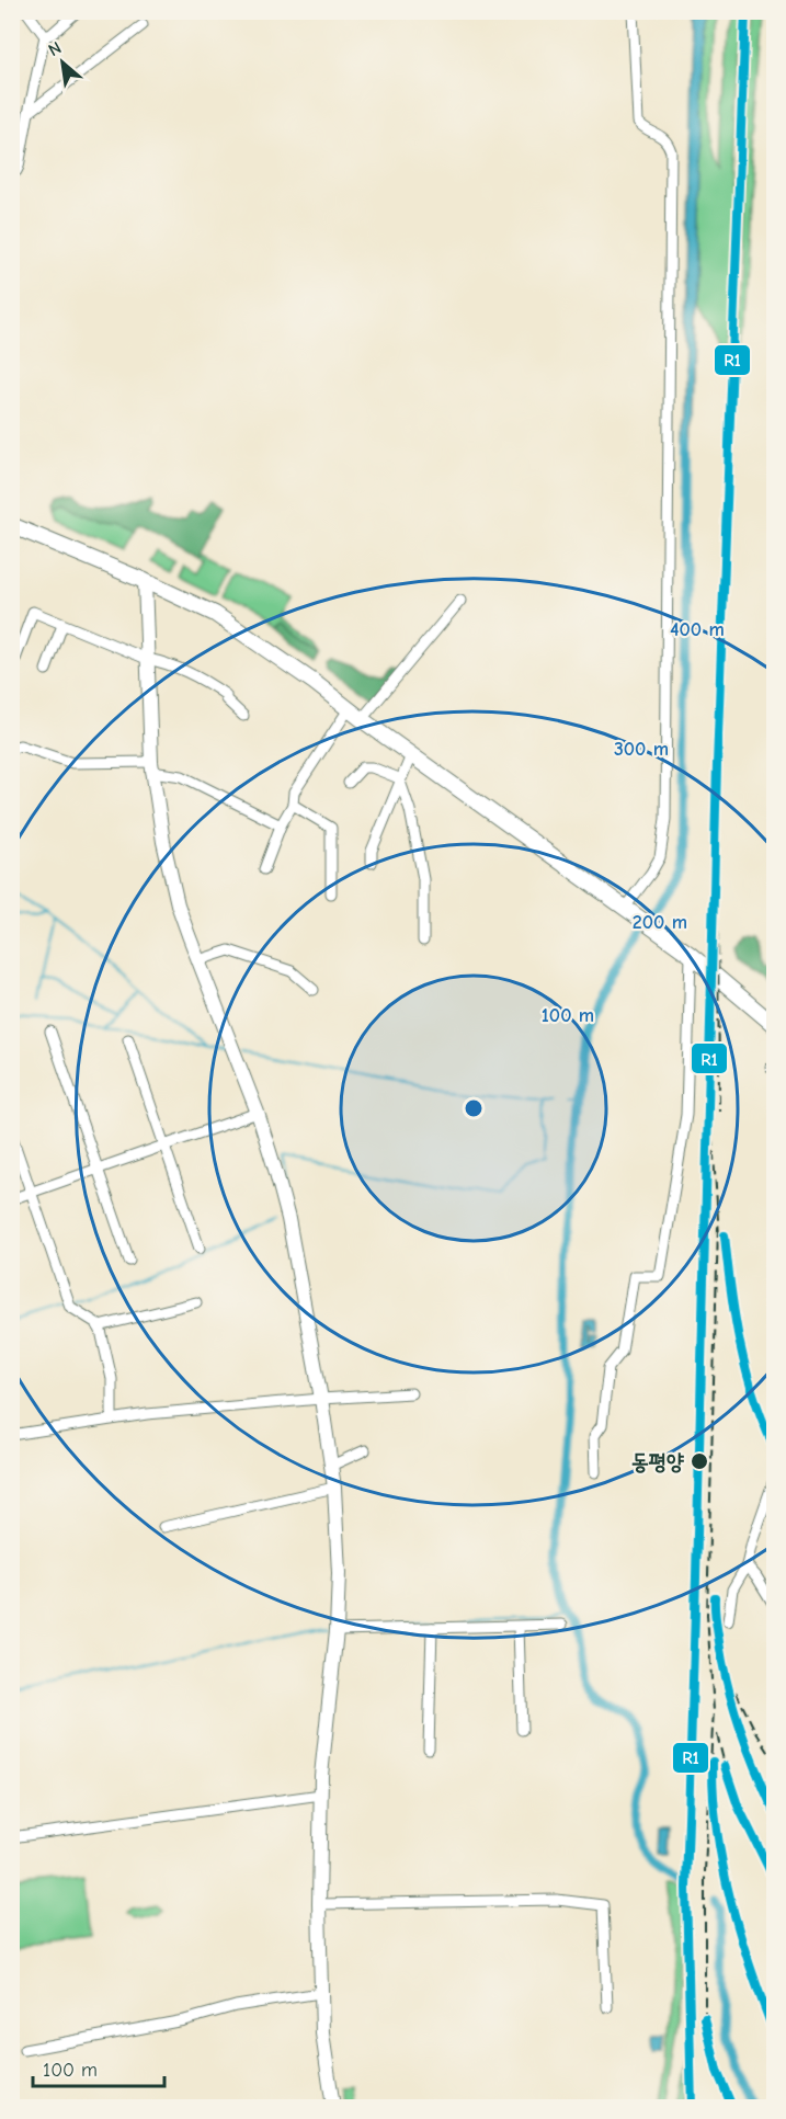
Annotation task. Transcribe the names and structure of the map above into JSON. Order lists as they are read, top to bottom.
{
  "places": ["동평양"],
  "lines": ["transit line R1"],
  "scale_bar": "100 m",
  "north": "top left",
  "rings": [
    "400 m",
    "300 m",
    "200 m",
    "100 m"
  ]
}
